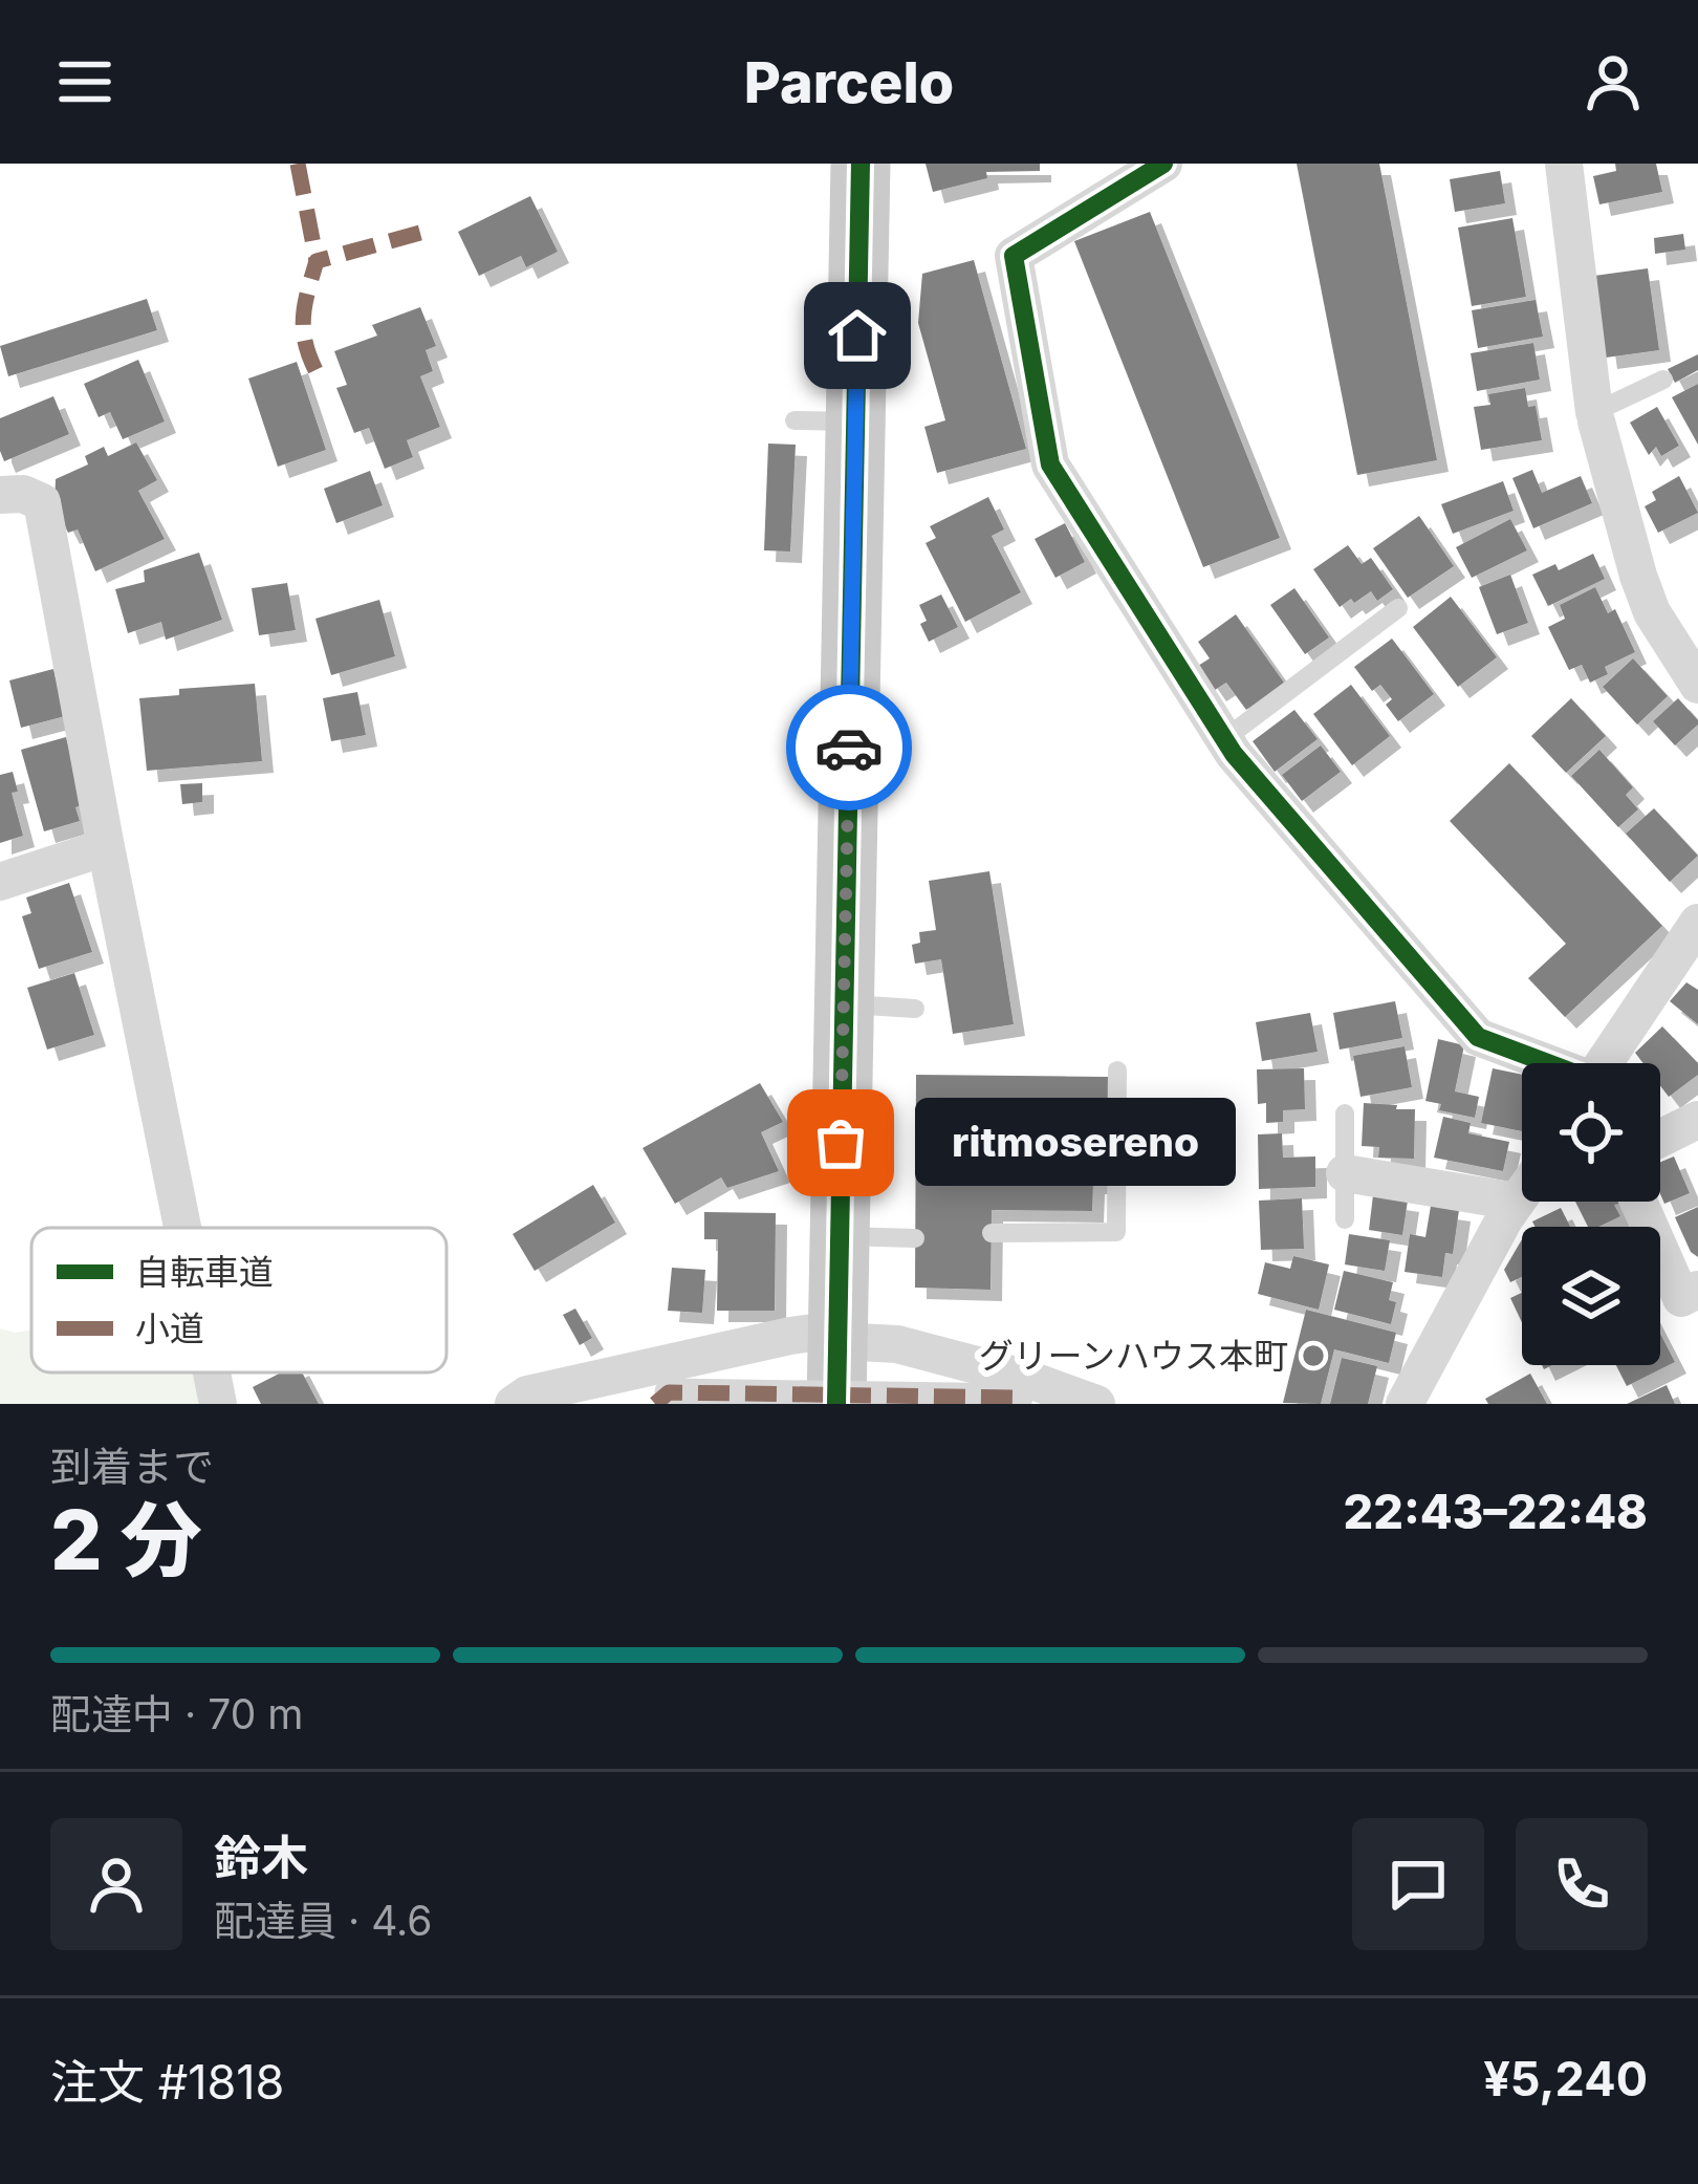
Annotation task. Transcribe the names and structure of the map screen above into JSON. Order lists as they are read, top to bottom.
{
  "places": ["ritmosereno", "グリーンハウス本町"],
  "legend": ["自転車道", "小道"],
  "page": {
    "header": "Parcelo",
    "bubble": "ritmosereno",
    "heading": ["2 分", "到着まで", "22:43–22:48"],
    "panel": [
      "鈴木",
      "配達員 · 4.6",
      "注文 #1818",
      "¥5,240"
    ],
    "bar": "配達中 · 70 m"
  }
}
